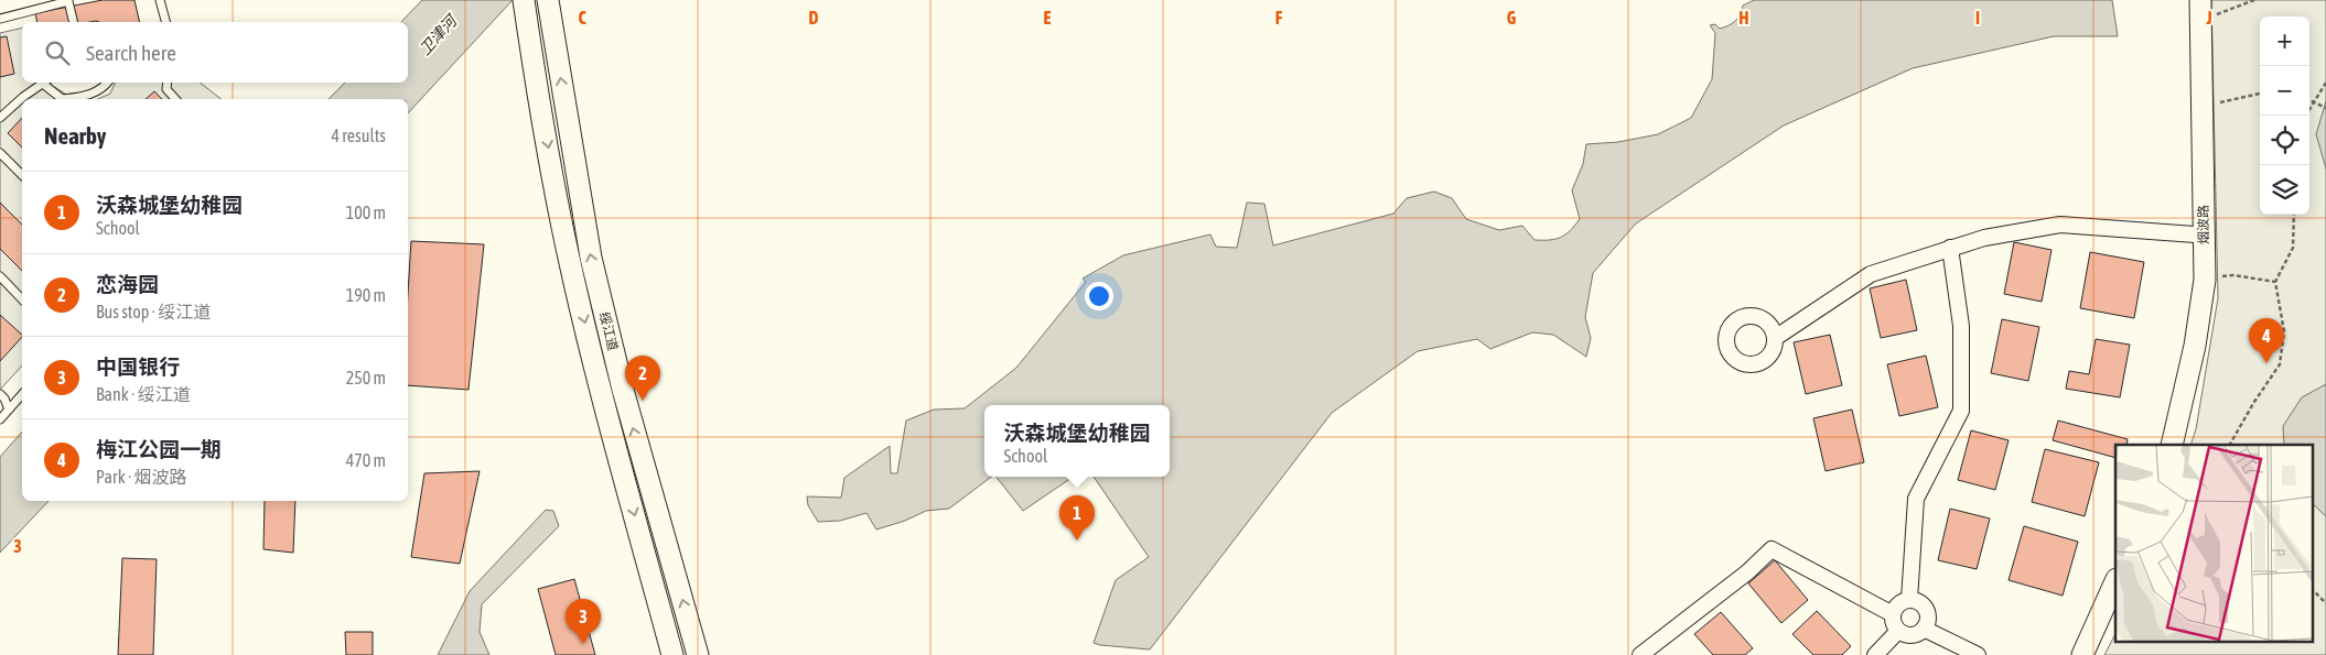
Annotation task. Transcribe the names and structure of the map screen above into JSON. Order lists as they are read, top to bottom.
{
  "streets": {
    "main road": ["烟波路", "绥江道"]
  },
  "water": ["卫津河"],
  "page": {
    "map_buttons": ["+", "−"],
    "search": "Search here",
    "heading": ["Nearby", "4 results"],
    "list": [
      {
        "mark": "1",
        "name": "沃森城堡幼稚园",
        "note": "School",
        "value": "100 m"
      },
      {
        "mark": "2",
        "name": "恋海园",
        "note": "Bus stop · 绥江道",
        "value": "190 m"
      },
      {
        "mark": "3",
        "name": "中国银行",
        "note": "Bank · 绥江道",
        "value": "250 m"
      },
      {
        "mark": "4",
        "name": "梅江公园一期",
        "note": "Park · 烟波路",
        "value": "470 m"
      }
    ],
    "pins": [
      "4",
      "2",
      "1",
      "3"
    ],
    "popup": ["沃森城堡幼稚园", "School"]
  },
  "grid": {
    "columns": [
      "C",
      "D",
      "E",
      "F",
      "G",
      "H",
      "I",
      "J"
    ],
    "rows": ["3"]
  }
}
